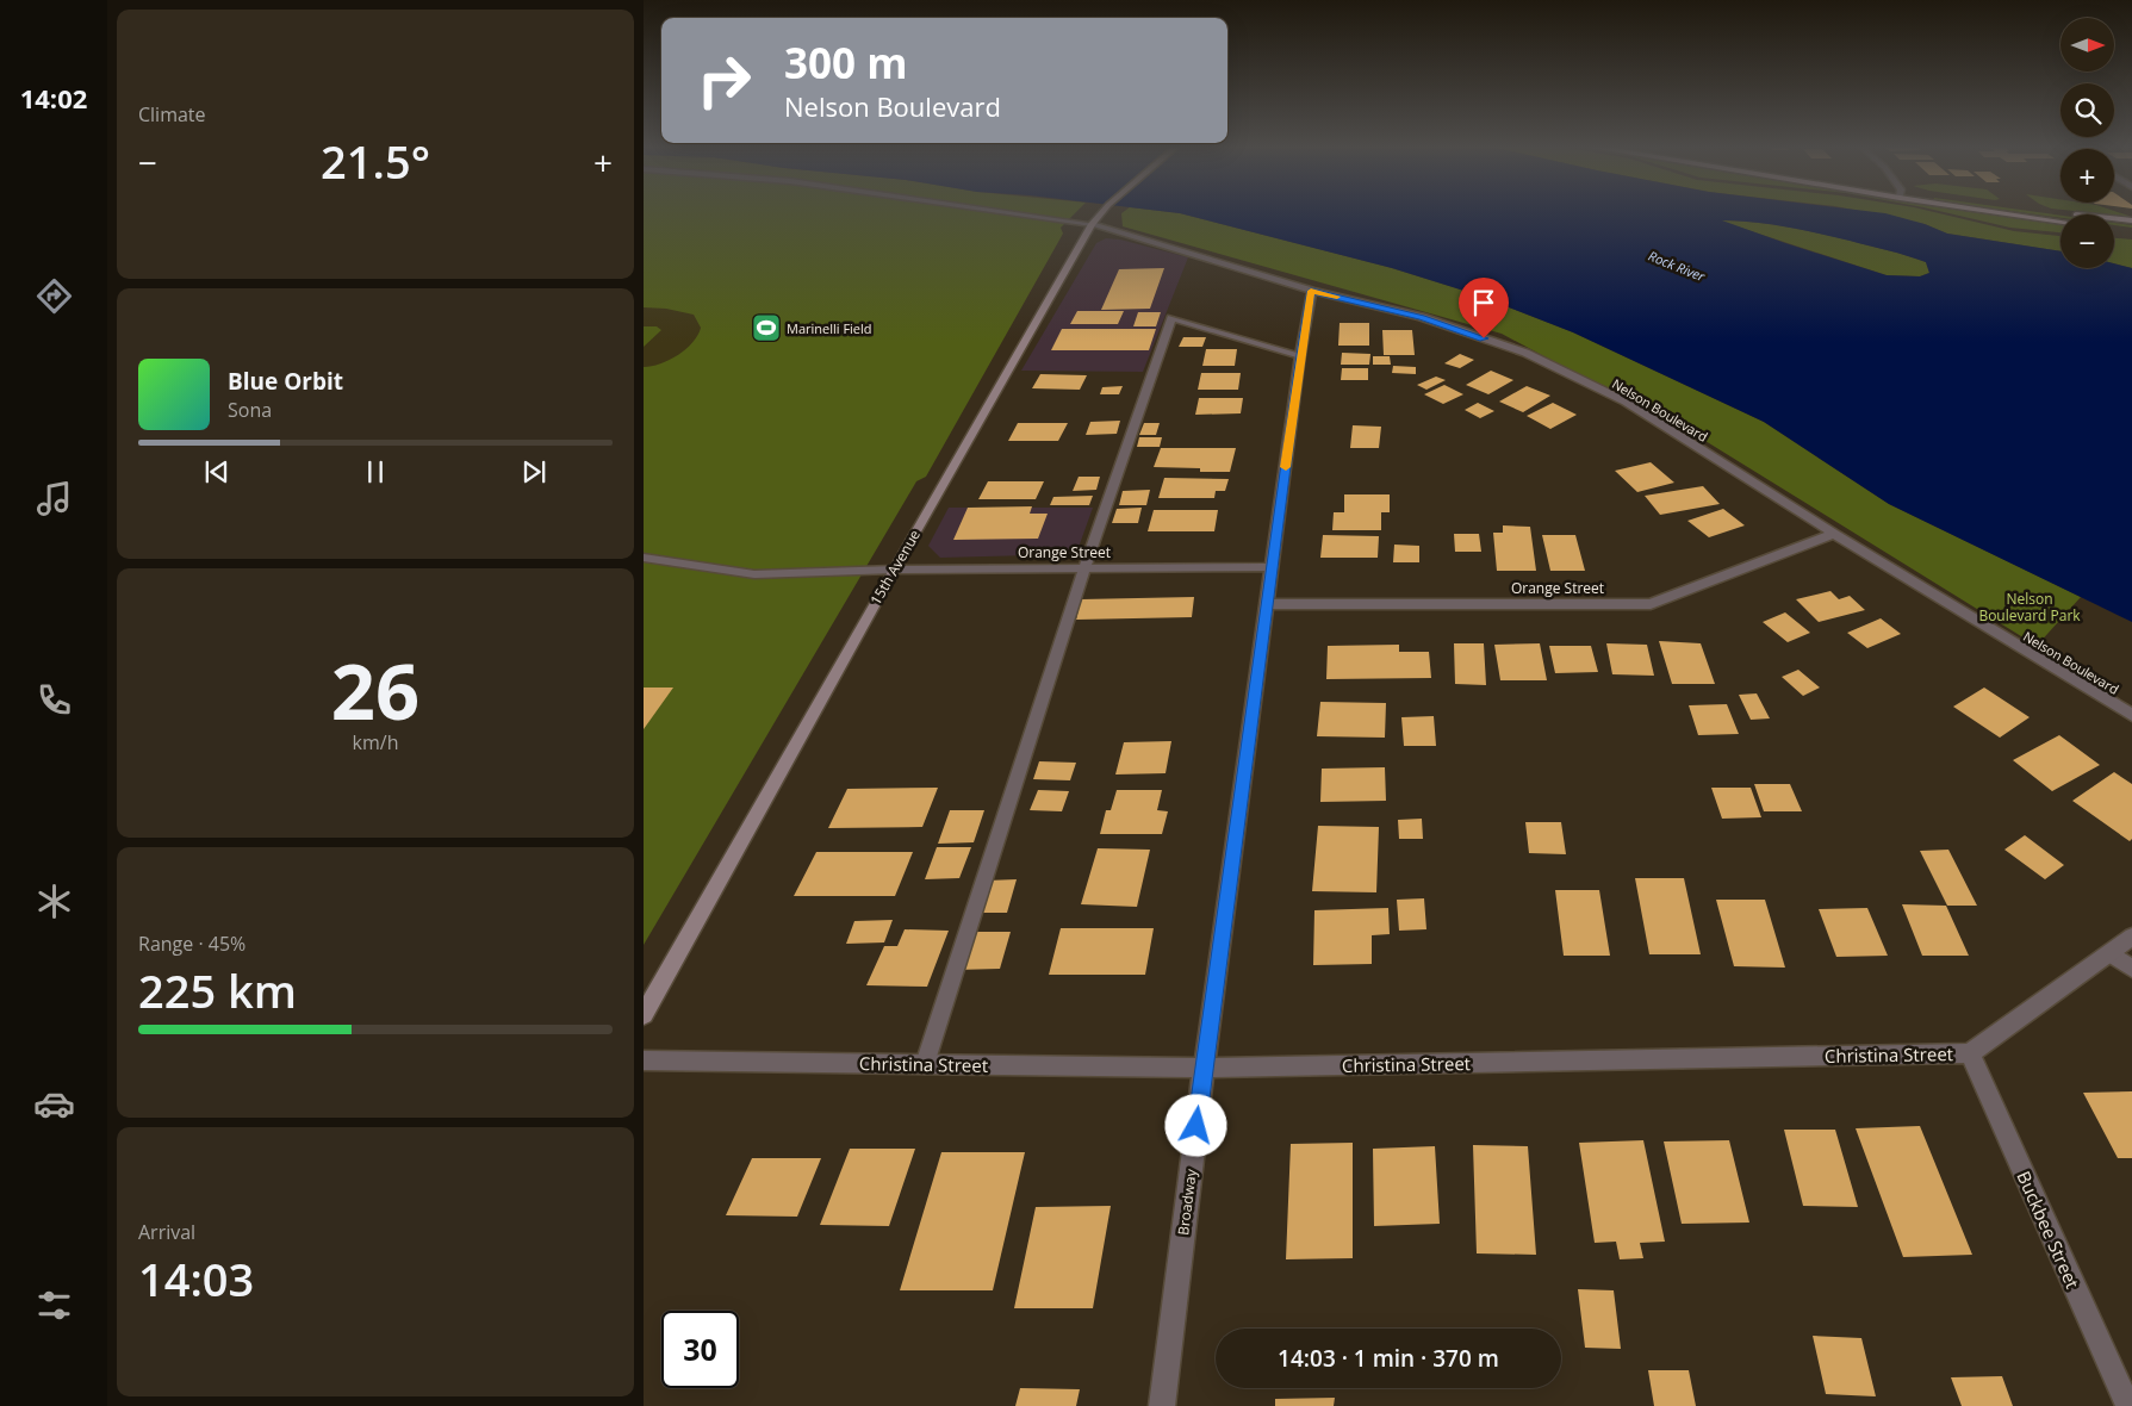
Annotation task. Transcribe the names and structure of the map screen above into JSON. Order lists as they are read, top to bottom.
{
  "streets": {
    "main road": ["15th Avenue"],
    "street": [
      "Nelson Boulevard",
      "Orange Street",
      "Christina Street",
      "Broadway",
      "Buckbee Street"
    ]
  },
  "crossings": [
    ["Nelson Boulevard", "Orange Street"],
    ["Nelson Boulevard", "15th Avenue"],
    ["Nelson Boulevard", "Broadway"],
    ["Orange Street", "15th Avenue"],
    ["Orange Street", "Broadway"],
    ["Christina Street", "Broadway"],
    ["Christina Street", "Buckbee Street"]
  ],
  "water": ["Rock River"],
  "parks": ["Nelson Boulevard Park"],
  "places": {
    "sports": ["Marinelli Field"]
  },
  "north": "right",
  "page": {
    "tabs": "14:02",
    "tile": [
      "Climate",
      ["26", "km/h"],
      ["Range · 45%", "225 km"],
      ["Arrival", "14:03"]
    ],
    "map_buttons": ["+", "−"],
    "turn": ["300 m", "Nelson Boulevard"],
    "heat": ["−", "21.5°", "+"],
    "song": ["Blue Orbit", "Sona"],
    "limit": "30",
    "trip": "14:03 · 1 min · 370 m"
  }
}
